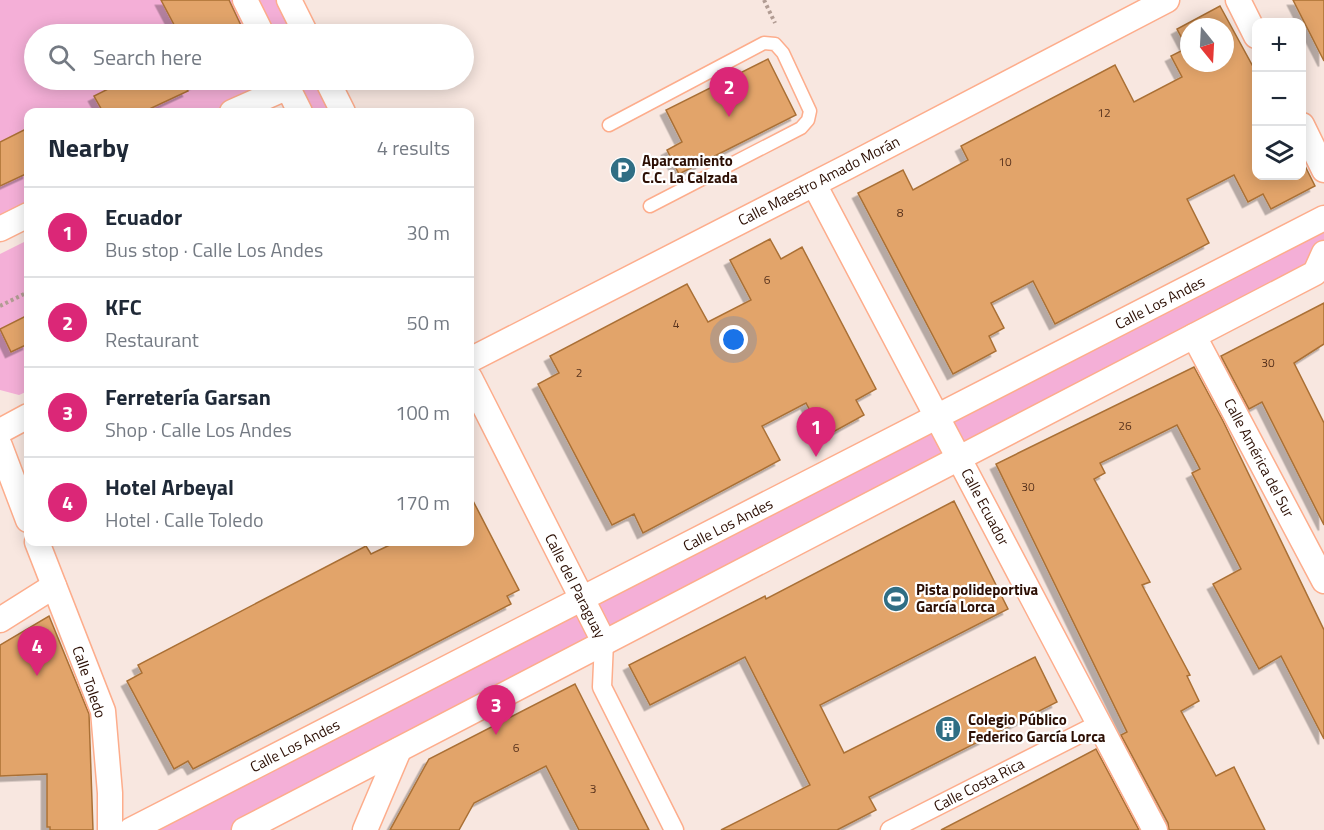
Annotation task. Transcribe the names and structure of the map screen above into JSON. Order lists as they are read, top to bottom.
{
  "streets": {
    "street": [
      "Calle Maestro Amado Morán",
      "Calle Los Andes",
      "Calle América del Sur",
      "Calle Ecuador",
      "Calle del Paraguay",
      "Calle Toledo",
      "Calle Costa Rica"
    ]
  },
  "crossings": [
    ["Calle Maestro Amado Morán", "Calle Ecuador"],
    ["Calle Los Andes", "Calle Ecuador"],
    ["Calle Los Andes", "Calle del Paraguay"],
    ["Calle Ecuador", "Calle Costa Rica"]
  ],
  "places": {
    "parking": ["Aparcamiento C.C. La Calzada"],
    "sports": ["Pista polideportiva García Lorca"],
    "building": ["Colegio Público Federico García Lorca"]
  },
  "house_numbers": [
    "12",
    "10",
    "8",
    "6",
    "4",
    "30",
    "2",
    "26",
    "30",
    "6",
    "3"
  ],
  "north": "bottom",
  "page": {
    "map_buttons": ["+", "−"],
    "search": "Search here",
    "pins": [
      "2",
      "1",
      "4",
      "3"
    ],
    "heading": ["Nearby", "4 results"],
    "list": [
      {
        "mark": "1",
        "name": "Ecuador",
        "note": "Bus stop · Calle Los Andes",
        "value": "30 m"
      },
      {
        "mark": "2",
        "name": "KFC",
        "note": "Restaurant",
        "value": "50 m"
      },
      {
        "mark": "3",
        "name": "Ferretería Garsan",
        "note": "Shop · Calle Los Andes",
        "value": "100 m"
      },
      {
        "mark": "4",
        "name": "Hotel Arbeyal",
        "note": "Hotel · Calle Toledo",
        "value": "170 m"
      }
    ]
  }
}
